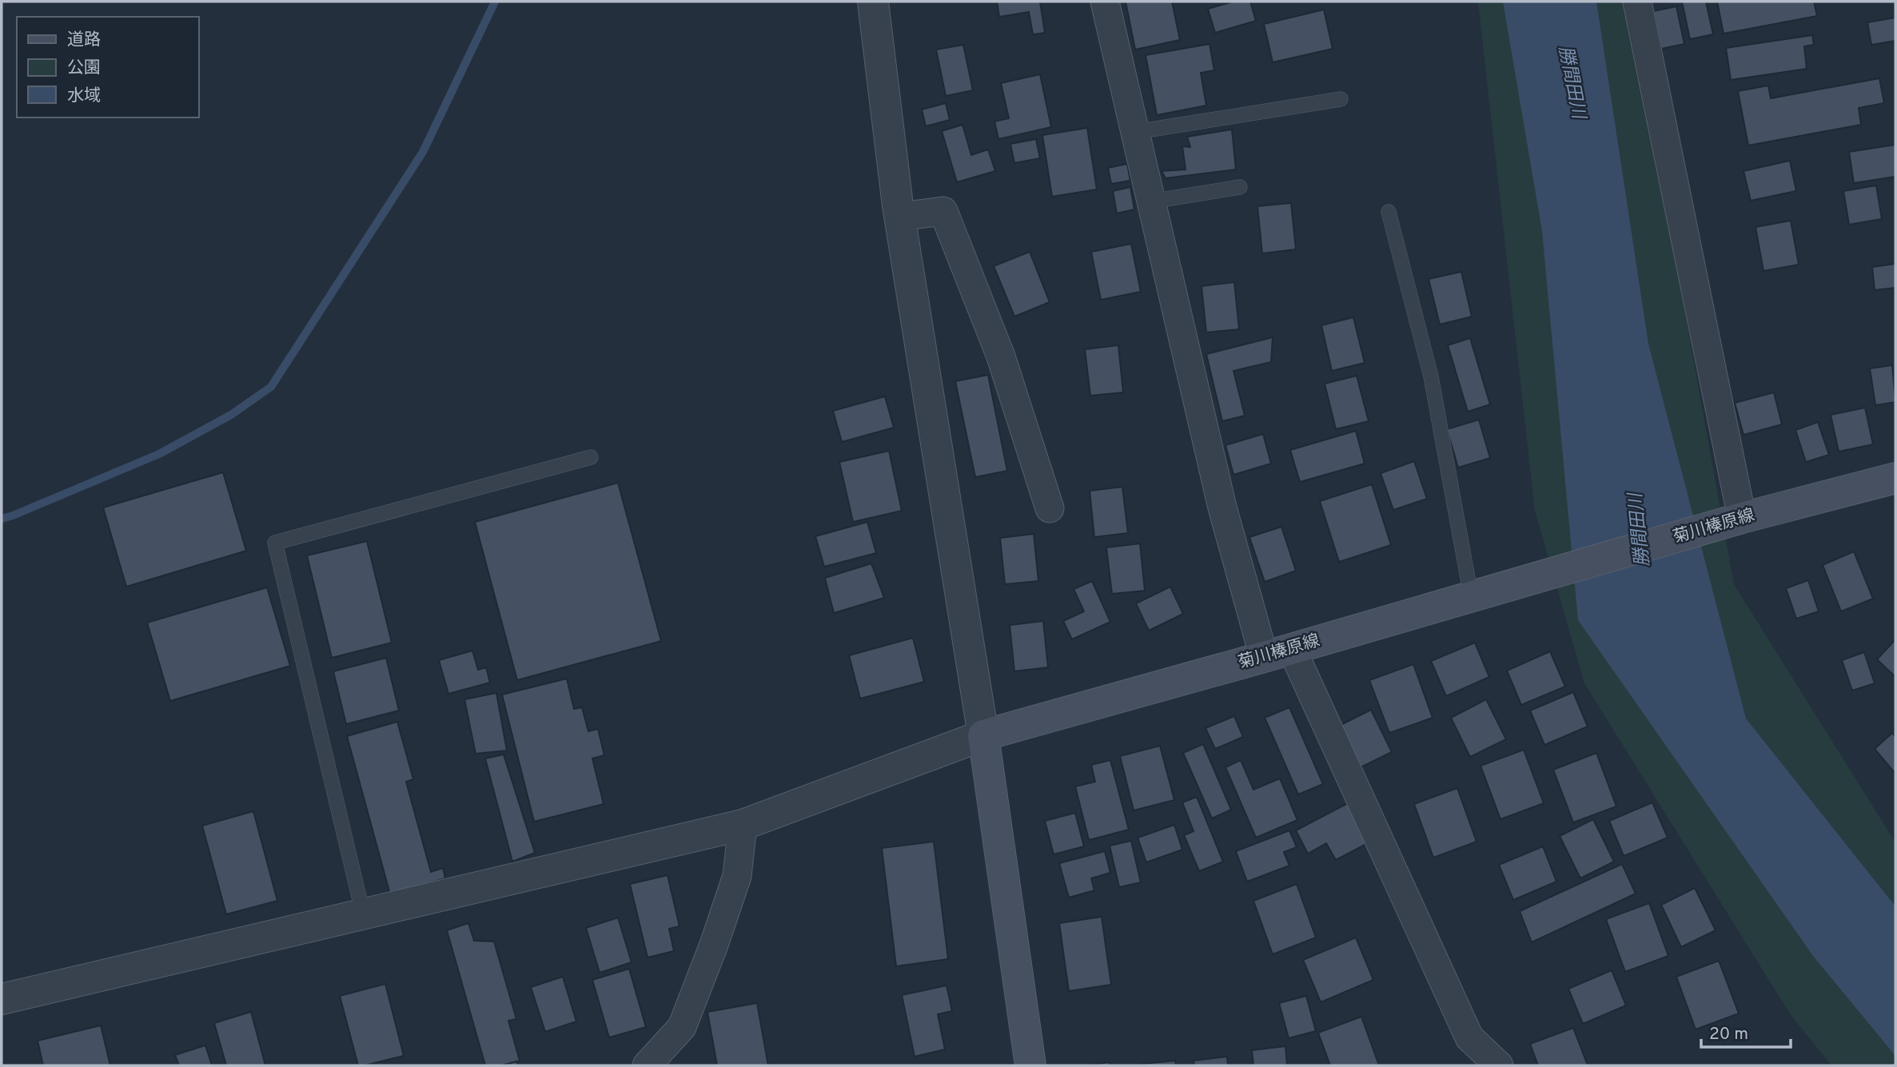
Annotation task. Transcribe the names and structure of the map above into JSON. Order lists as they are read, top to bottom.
{
  "streets": {
    "main road": ["菊川榛原線"]
  },
  "water": ["勝間田川"],
  "legend": ["道路", "公園", "水域"],
  "scale_bar": "20 m"
}
